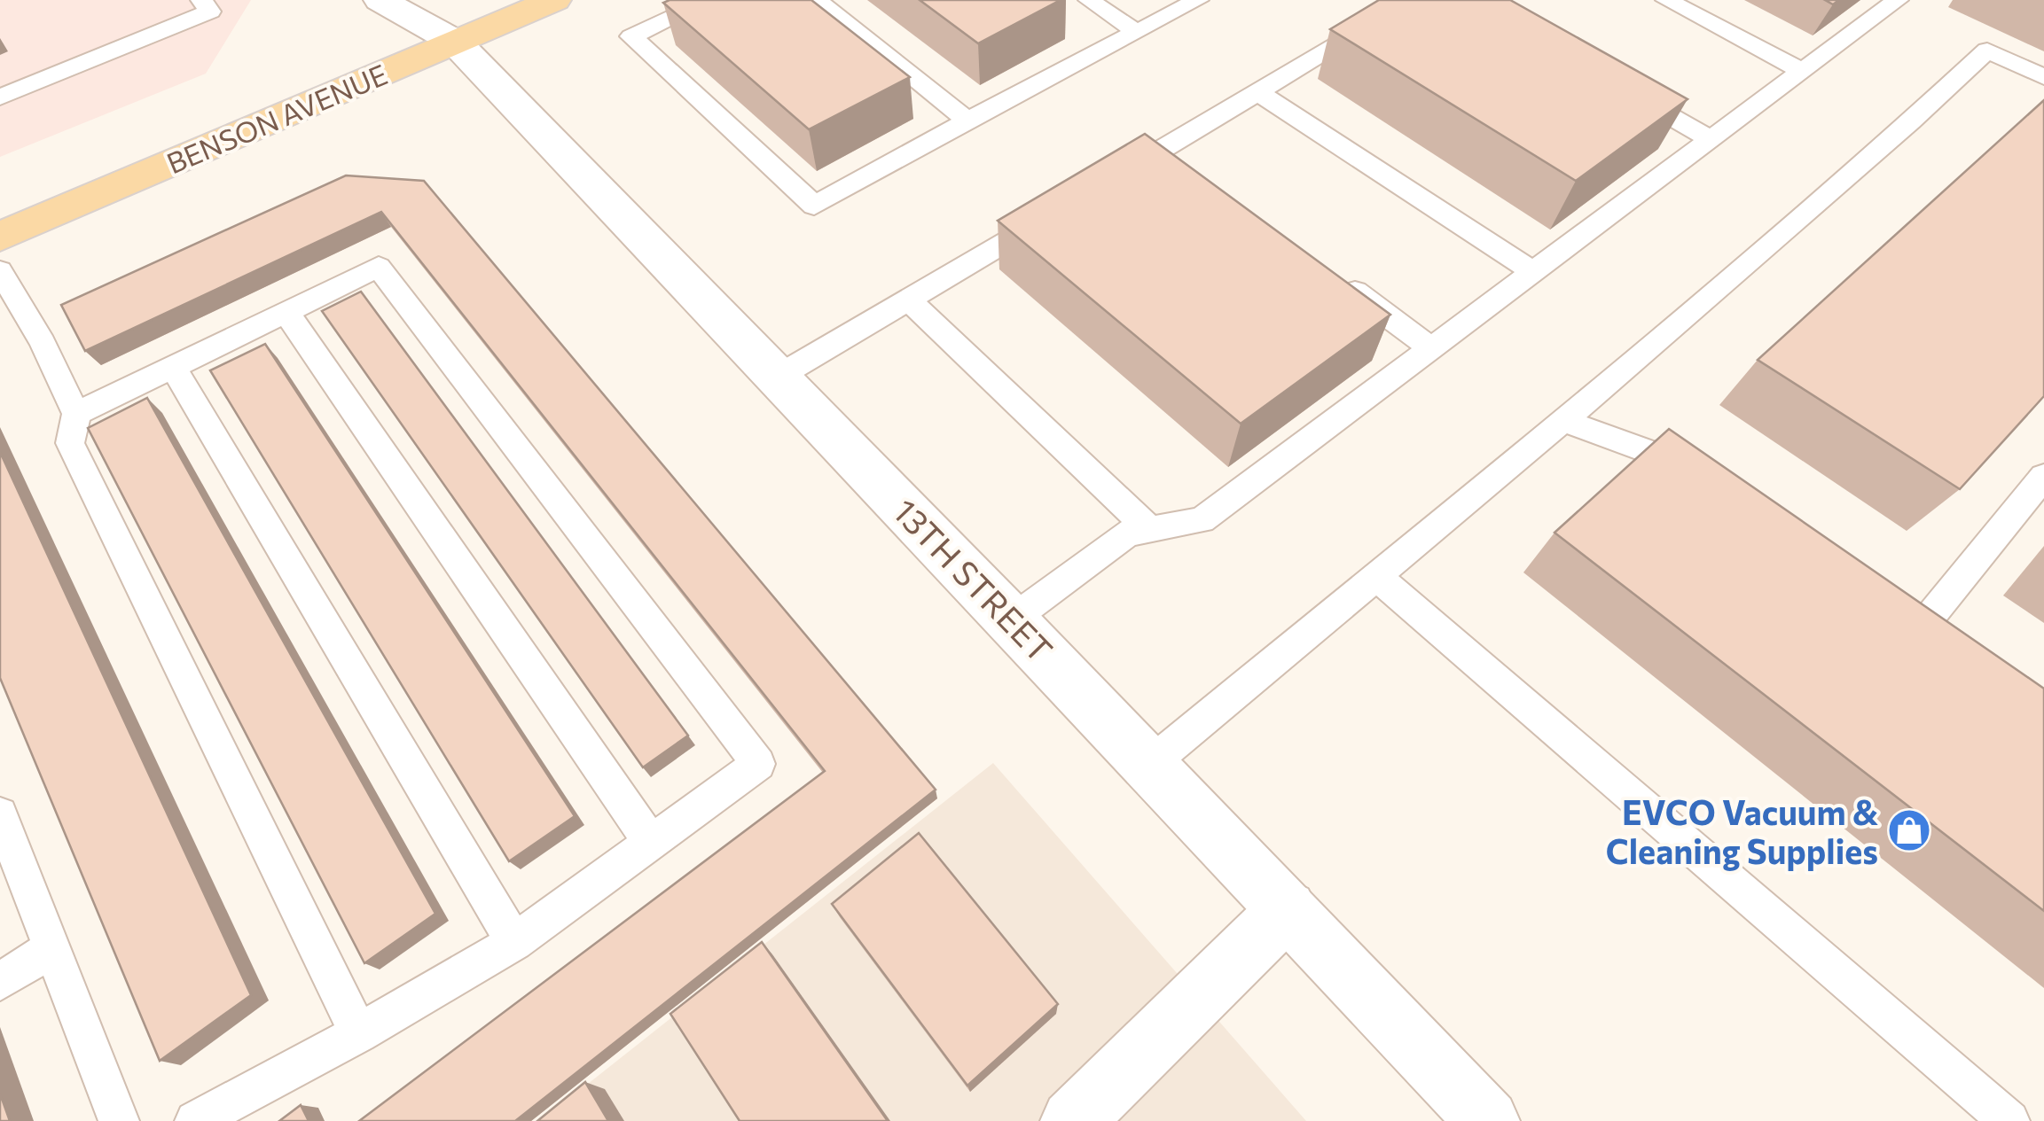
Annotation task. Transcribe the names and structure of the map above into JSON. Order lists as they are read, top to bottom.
{
  "streets": {
    "main road": ["BENSON AVENUE"],
    "street": ["13TH STREET"]
  },
  "crossings": [
    ["BENSON AVENUE", "13TH STREET"]
  ],
  "places": {
    "shop": ["EVCO Vacuum & Cleaning Supplies"]
  }
}
